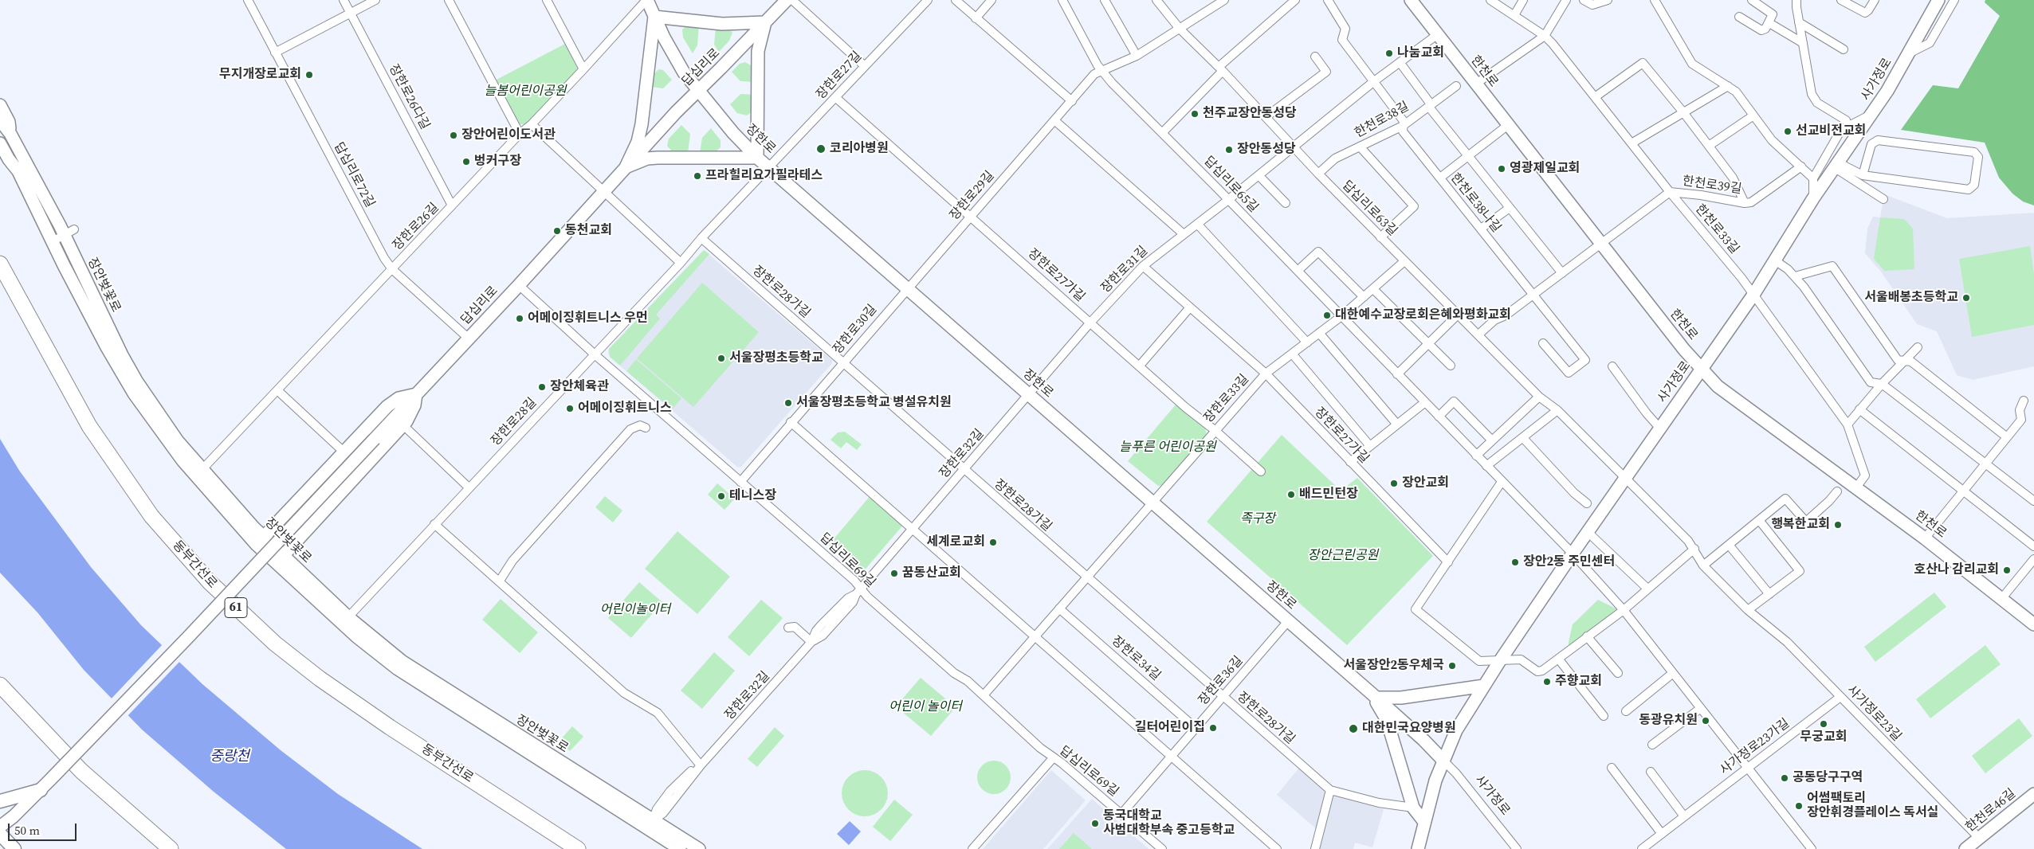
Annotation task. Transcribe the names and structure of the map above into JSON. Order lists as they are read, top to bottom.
{
  "streets": {
    "highway": ["동부간선로", "61"],
    "main road": [
      "답십리로",
      "한천로",
      "사가정로",
      "장한로",
      "장안벚꽃로",
      "한천로46길"
    ],
    "street": [
      "장한로27길",
      "장한로26다길",
      "한천로38길",
      "답십리로72길",
      "답십리로65길",
      "한천로39길",
      "장한로29길",
      "한천로38나길",
      "답십리로63길",
      "장한로26길",
      "한천로33길",
      "장한로31길",
      "장한로27가길",
      "장한로28가길",
      "장한로30길",
      "장한로33길",
      "장한로28길",
      "장한로32길",
      "답십리로69길",
      "장한로34길",
      "장한로36길",
      "사가정로23길",
      "사가정로23가길"
    ]
  },
  "crossings": [
    ["답십리로", "장한로"],
    ["답십리로", "답십리로72길"],
    ["답십리로", "답십리로69길"],
    ["한천로", "사가정로"],
    ["한천로", "한천로39길"],
    ["한천로", "장한로31길"],
    ["장한로27길", "장한로"],
    ["장한로27길", "장한로27가길"],
    ["장한로27길", "장한로28길"],
    ["사가정로", "장한로"],
    ["사가정로", "답십리로65길"],
    ["사가정로", "답십리로63길"],
    ["사가정로", "한천로33길"],
    ["사가정로", "사가정로23길"],
    ["장한로26다길", "장한로26길"],
    ["한천로38길", "한천로38나길"],
    ["한천로38길", "답십리로63길"],
    ["장한로", "장한로29길"],
    ["장한로", "장한로26길"],
    ["장한로", "장한로31길"],
    ["장한로", "장한로30길"],
    ["장한로", "장한로33길"],
    ["장한로", "장한로28길"],
    ["장한로", "장한로32길"],
    ["장한로", "장한로36길"],
    ["답십리로72길", "장한로26길"],
    ["답십리로65길", "장한로29길"],
    ["답십리로65길", "장한로31길"],
    ["답십리로65길", "장한로33길"],
    ["답십리로65길", "사가정로23가길"],
    ["한천로39길", "한천로38나길"],
    ["한천로39길", "답십리로63길"],
    ["한천로39길", "한천로33길"],
    ["장한로29길", "답십리로63길"],
    ["장한로29길", "장한로27가길"],
    ["장한로29길", "장한로30길"],
    ["한천로38나길", "장한로31길"],
    ["답십리로63길", "장한로31길"],
    ["답십리로63길", "장한로33길"],
    ["답십리로63길", "사가정로23길"],
    ["장한로26길", "장안벚꽃로"],
    ["장한로31길", "장한로27가길"],
    ["장한로31길", "장한로32길"],
    ["장한로27가길", "장한로33길"],
    ["장안벚꽃로", "장한로28길"],
    ["장안벚꽃로", "장한로32길"],
    ["장한로28가길", "장한로30길"],
    ["장한로28가길", "장한로28길"],
    ["장한로28가길", "장한로32길"],
    ["장한로28가길", "장한로36길"],
    ["장한로30길", "답십리로69길"],
    ["장한로28길", "답십리로69길"],
    ["장한로32길", "답십리로69길"],
    ["답십리로69길", "장한로36길"],
    ["장한로34길", "장한로36길"],
    ["사가정로23길", "사가정로23가길"],
    ["사가정로23길", "한천로46길"]
  ],
  "water": ["중랑천"],
  "parks": [
    "늘봄어린이공원",
    "늘푸른 어린이공원",
    "족구장",
    "장안근린공원",
    "어린이놀이터",
    "어린이 놀이터"
  ],
  "places": [
    "나눔교회",
    "무지개장로교회",
    "천주교장안동성당",
    "선교비전교회",
    "장안어린이도서관",
    "코리아병원",
    "장안동성당",
    "벙커구장",
    "영광제일교회",
    "프라힐리요가필라테스",
    "동천교회",
    "서울배봉초등학교",
    "대한예수교장로회은혜와평화교회",
    "어메이징휘트니스 우먼",
    "서울장평초등학교",
    "장안체육관",
    "서울장평초등학교 병설유치원",
    "어메이징휘트니스",
    "장안교회",
    "배드민턴장",
    "테니스장",
    "행복한교회",
    "세계로교회",
    "장안2동 주민센터",
    "호산나 감리교회",
    "꿈동산교회",
    "서울장안2동우체국",
    "주향교회",
    "동광유치원",
    "무궁교회",
    "길터어린이집",
    "대한민국요양병원",
    "공동당구구역",
    "어썸팩토리 장안휘경플레이스 독서실",
    "동국대학교 사범대학부속 중고등학교"
  ],
  "scale_bar": "50 m"
}
